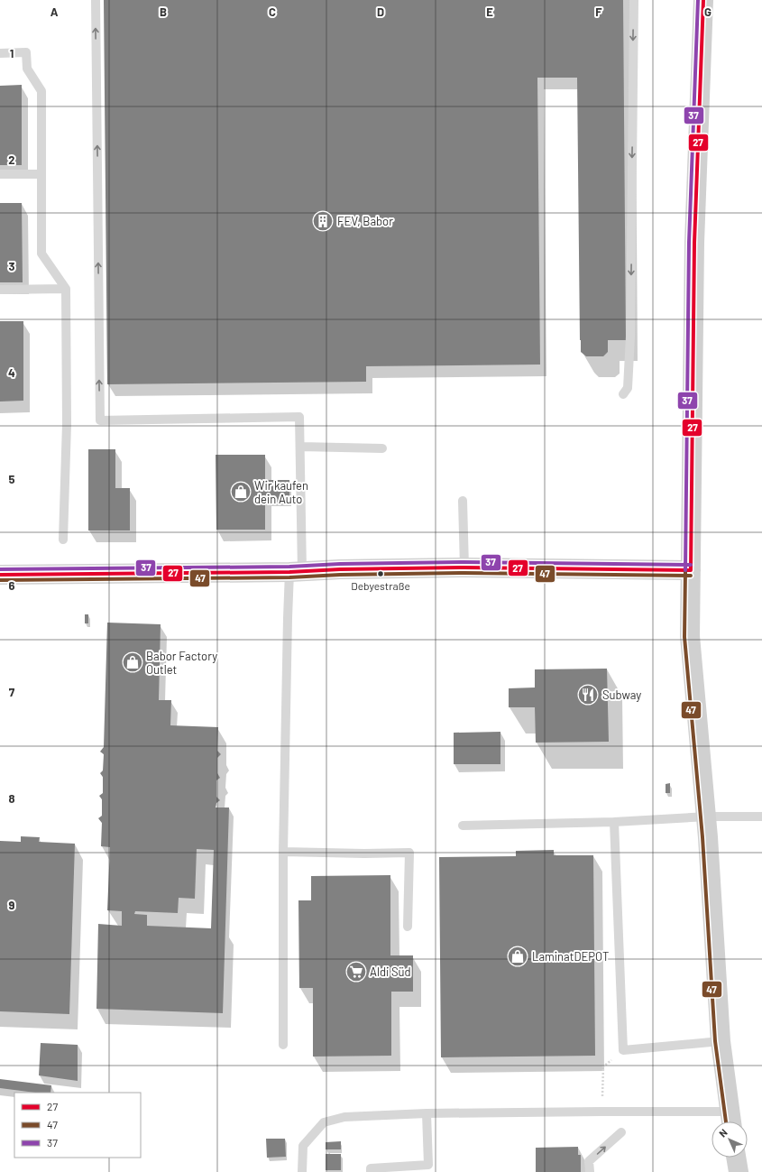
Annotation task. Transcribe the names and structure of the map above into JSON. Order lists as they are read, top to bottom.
{
  "places": {
    "building": ["FEV, Babor"],
    "shop": ["Wir kaufen dein Auto", "Babor Factory Outlet", "LaminatDEPOT"],
    "other": ["Debyestraße"],
    "restaurant": ["Subway"],
    "supermarket": ["Aldi Süd"]
  },
  "lines": ["transit line 27", "transit line 37", "transit line 47"],
  "legend": ["27", "47", "37"],
  "north": "top left",
  "grid": {
    "columns": [
      "A",
      "B",
      "C",
      "D",
      "E",
      "F",
      "G"
    ],
    "rows": [
      "1",
      "2",
      "3",
      "4",
      "5",
      "6",
      "7",
      "8",
      "9"
    ]
  }
}
